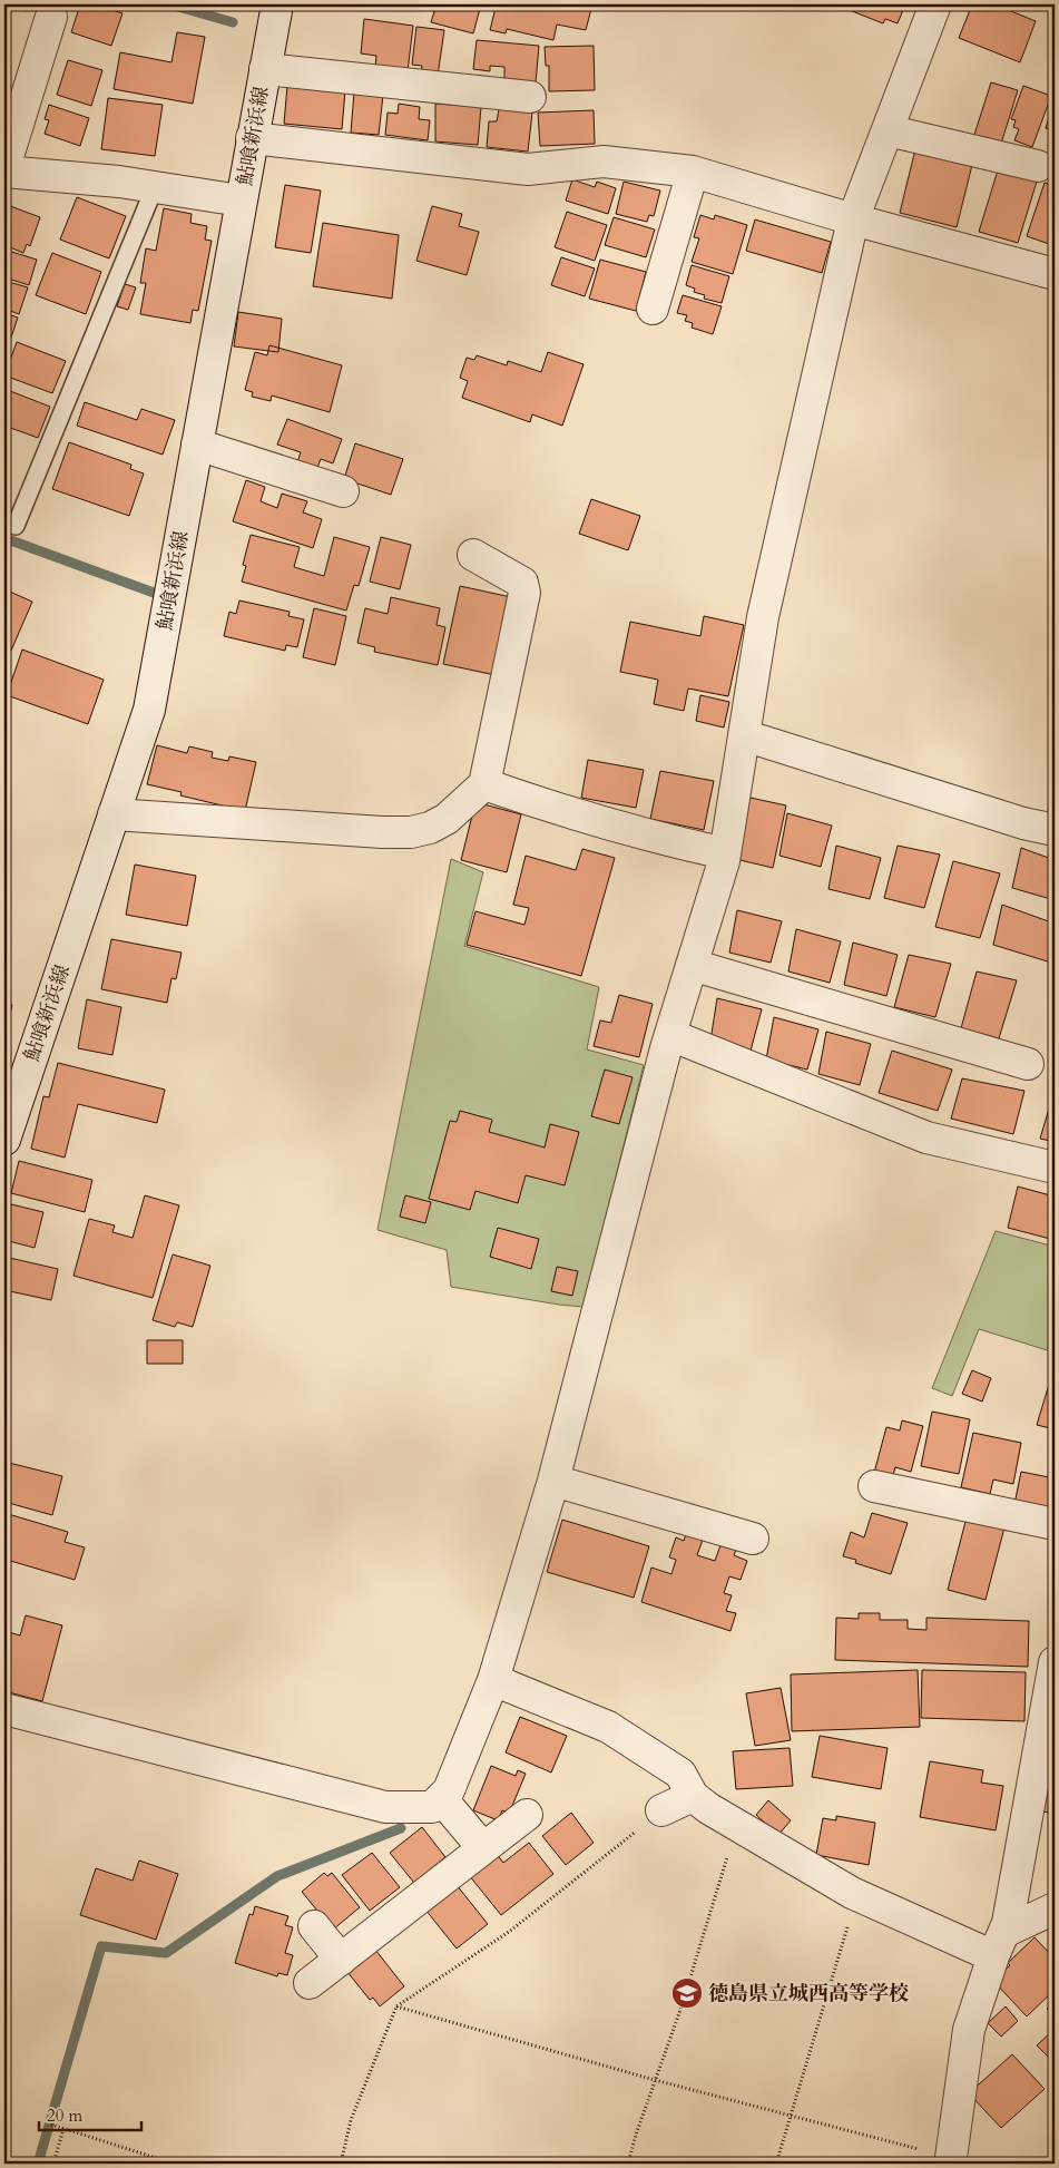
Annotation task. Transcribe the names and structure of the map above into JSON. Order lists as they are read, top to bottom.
{
  "streets": {
    "street": ["鮎喰新浜線"]
  },
  "places": {
    "school or university": ["徳島県立城西高等学校"]
  },
  "scale_bar": "20 m"
}
